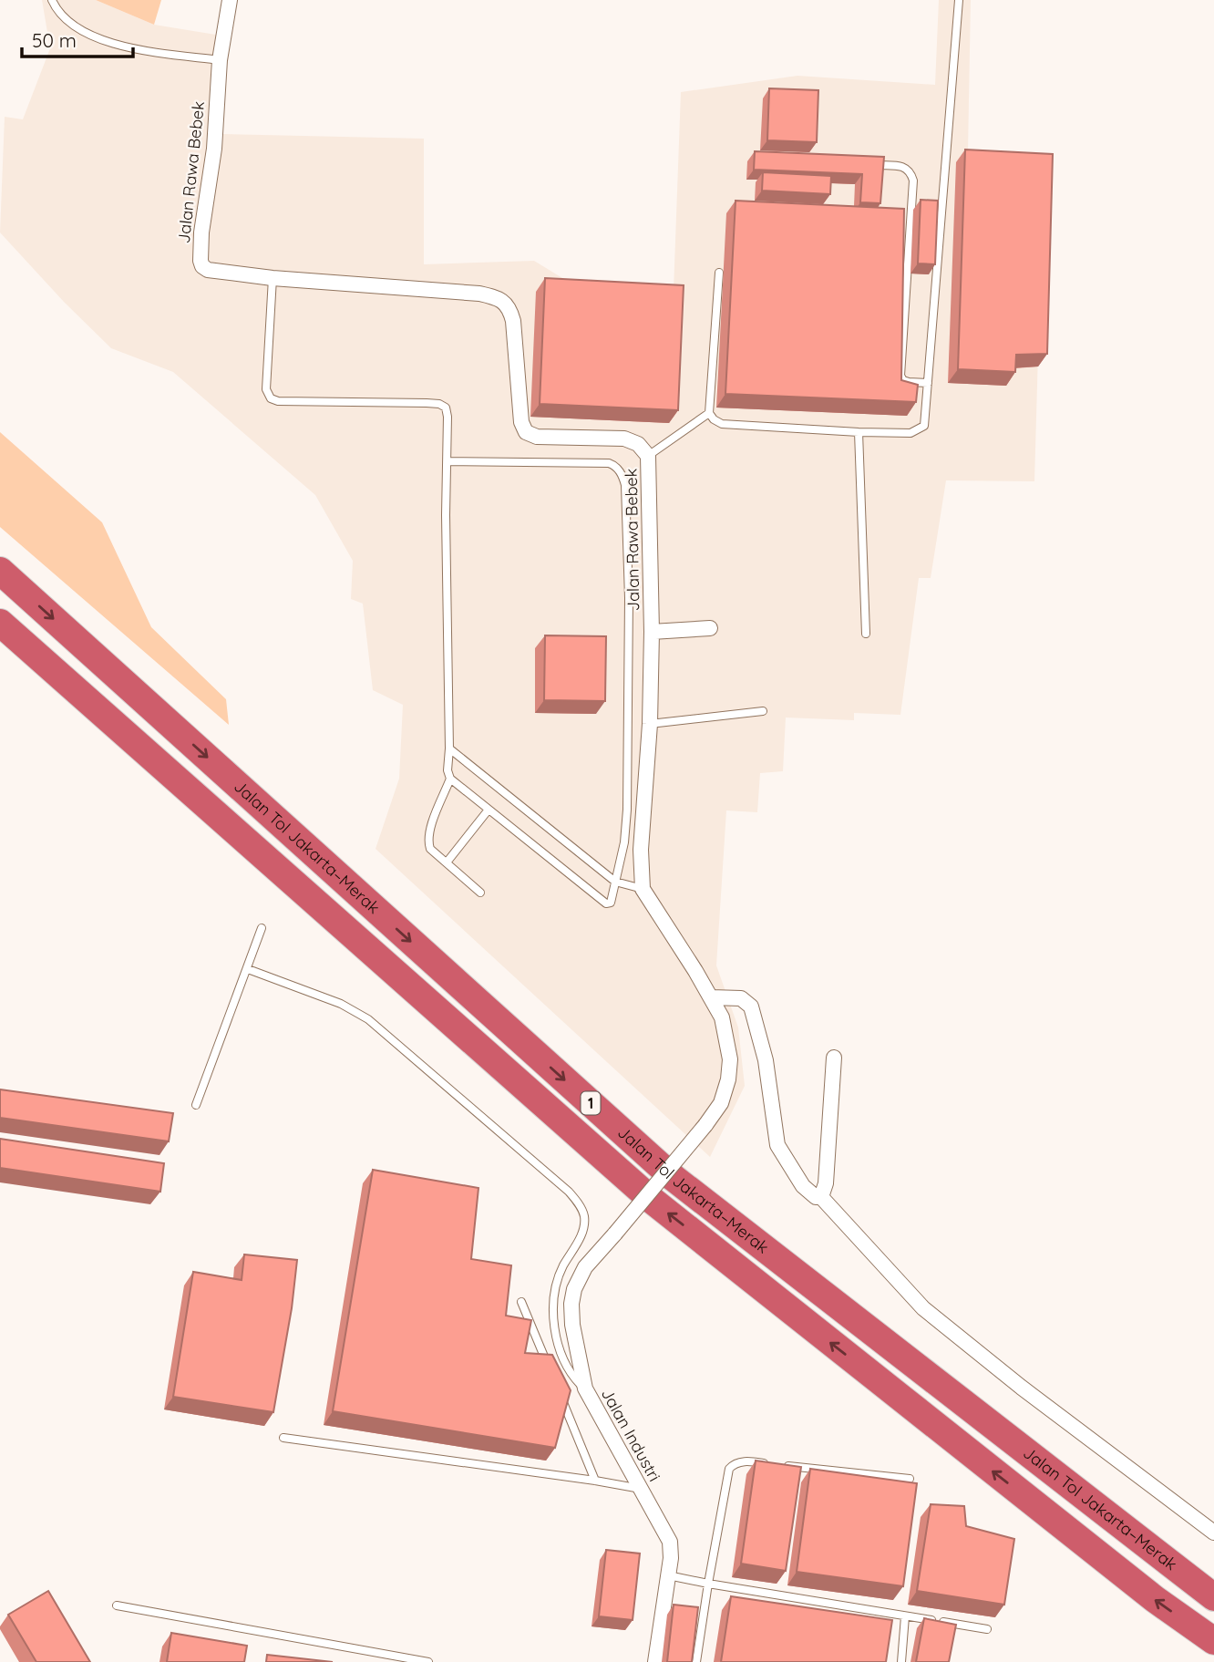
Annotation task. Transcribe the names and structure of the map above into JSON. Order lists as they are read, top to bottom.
{
  "streets": {
    "highway": ["Jalan Tol Jakarta–Merak", "1"],
    "street": ["Jalan Rawa Bebek", "Jalan Industri"]
  },
  "scale_bar": "50 m"
}
